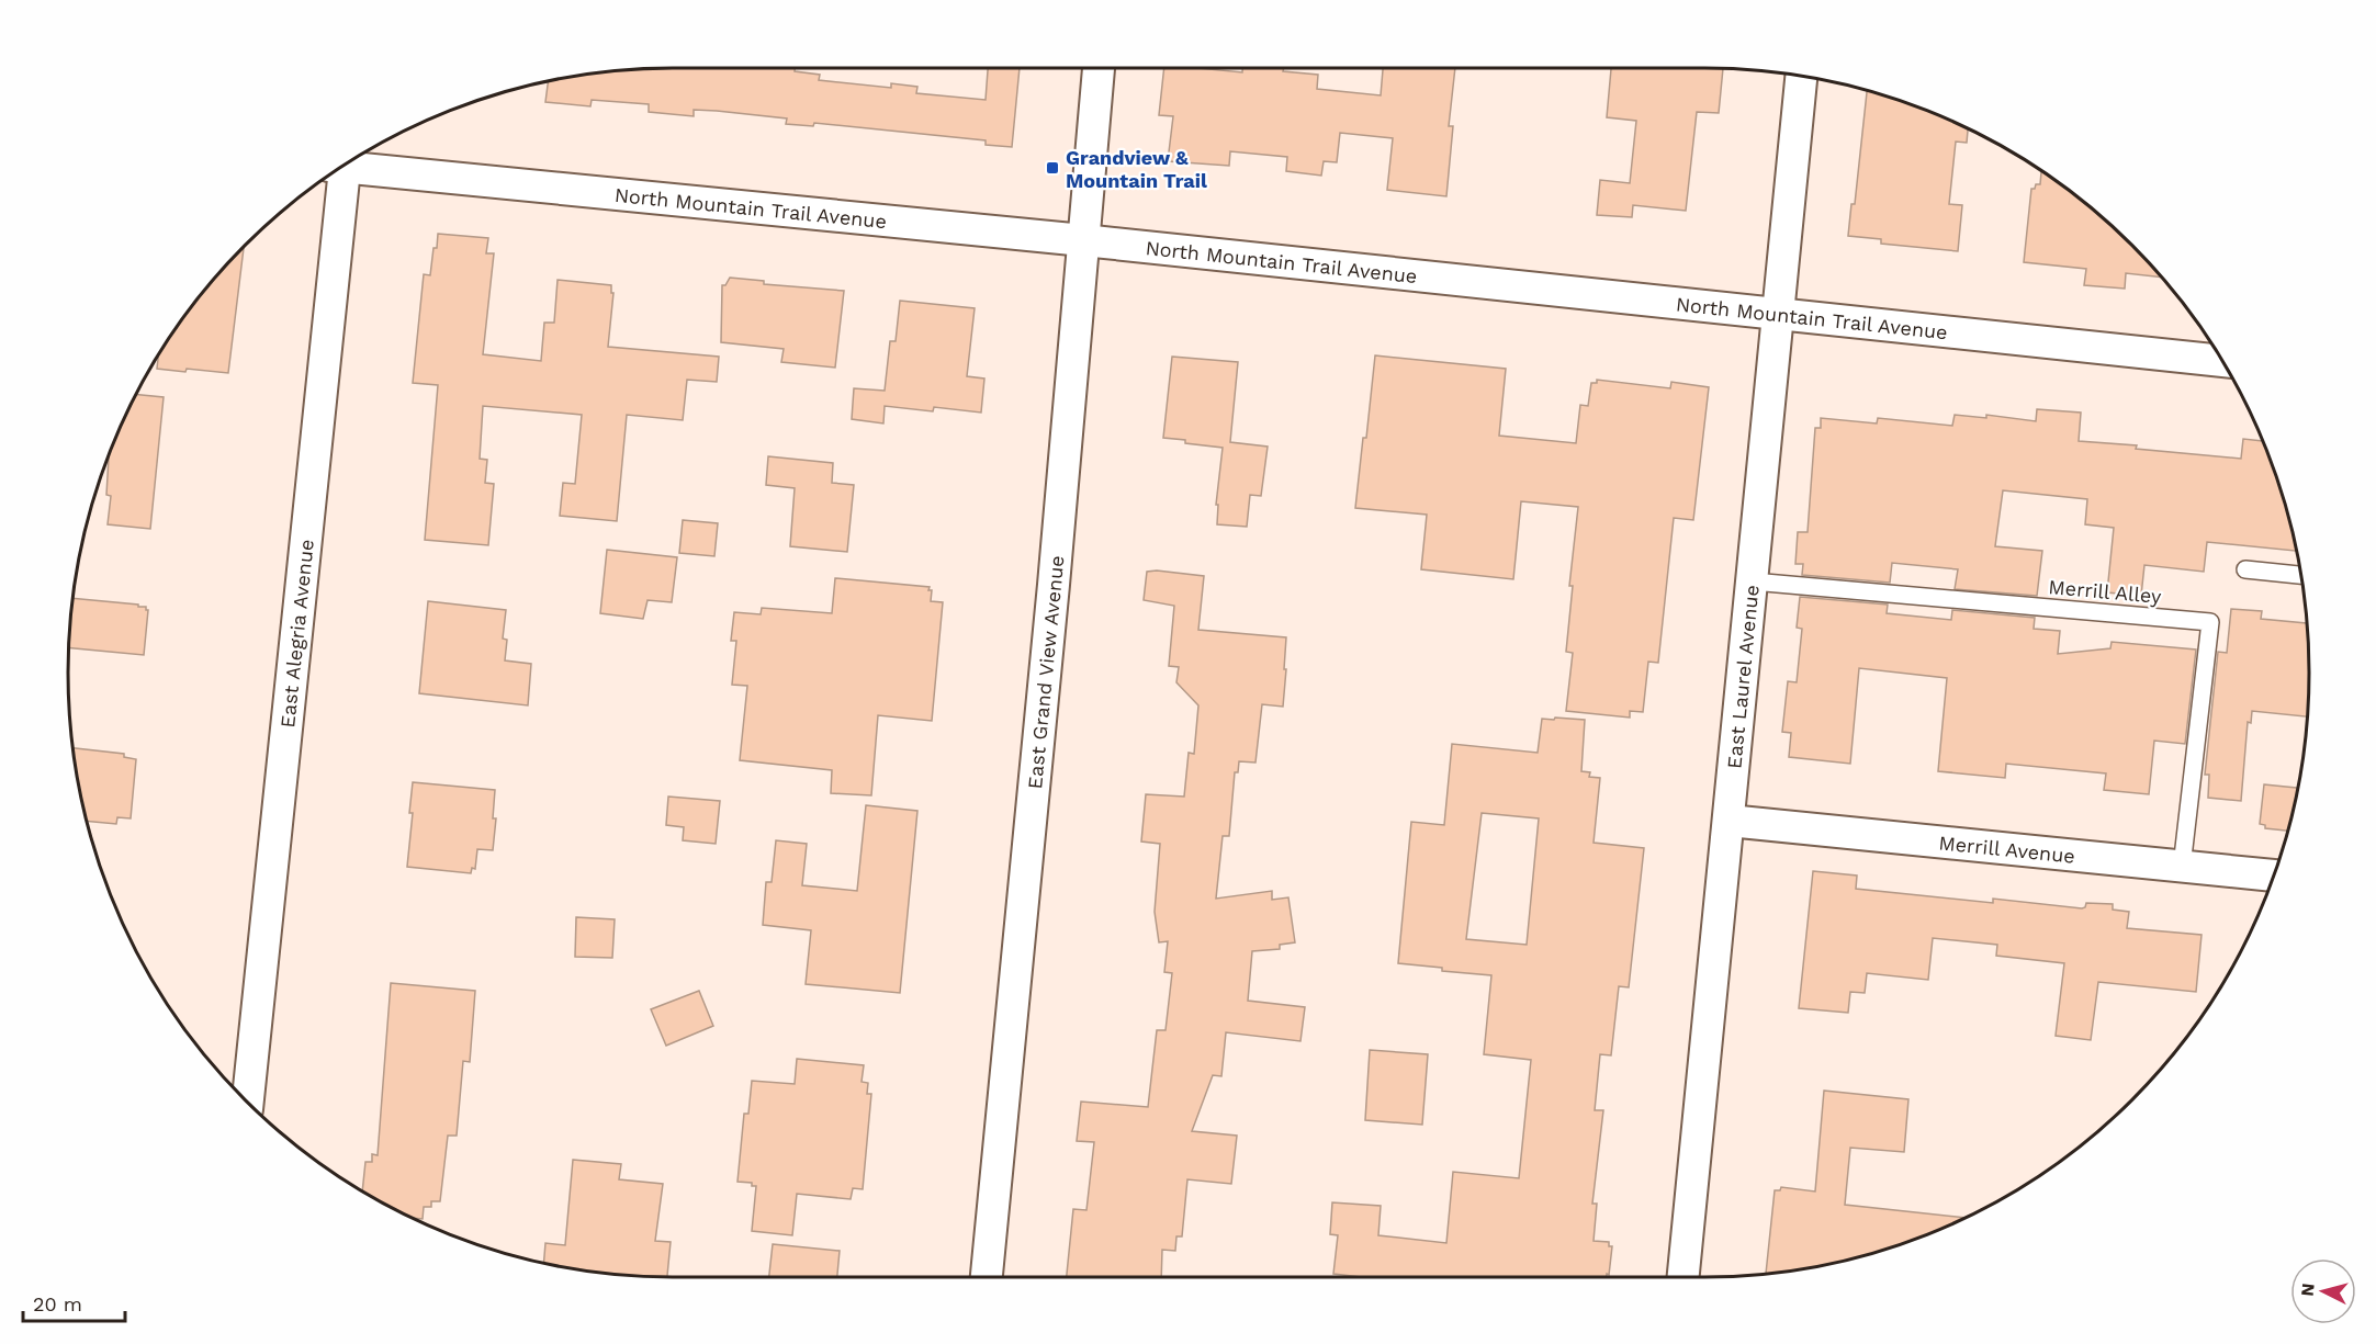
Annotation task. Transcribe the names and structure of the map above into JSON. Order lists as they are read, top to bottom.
{
  "streets": {
    "street": [
      "North Mountain Trail Avenue",
      "East Alegria Avenue",
      "East Grand View Avenue",
      "East Laurel Avenue",
      "Merrill Avenue"
    ],
    "lane": ["Merrill Alley"]
  },
  "crossings": [
    ["North Mountain Trail Avenue", "East Grand View Avenue"],
    ["North Mountain Trail Avenue", "East Laurel Avenue"],
    ["Merrill Alley", "East Laurel Avenue"],
    ["Merrill Alley", "Merrill Avenue"],
    ["East Laurel Avenue", "Merrill Avenue"]
  ],
  "places": {
    "transit": ["Grandview & Mountain Trail"]
  },
  "scale_bar": "20 m",
  "north": "left"
}
